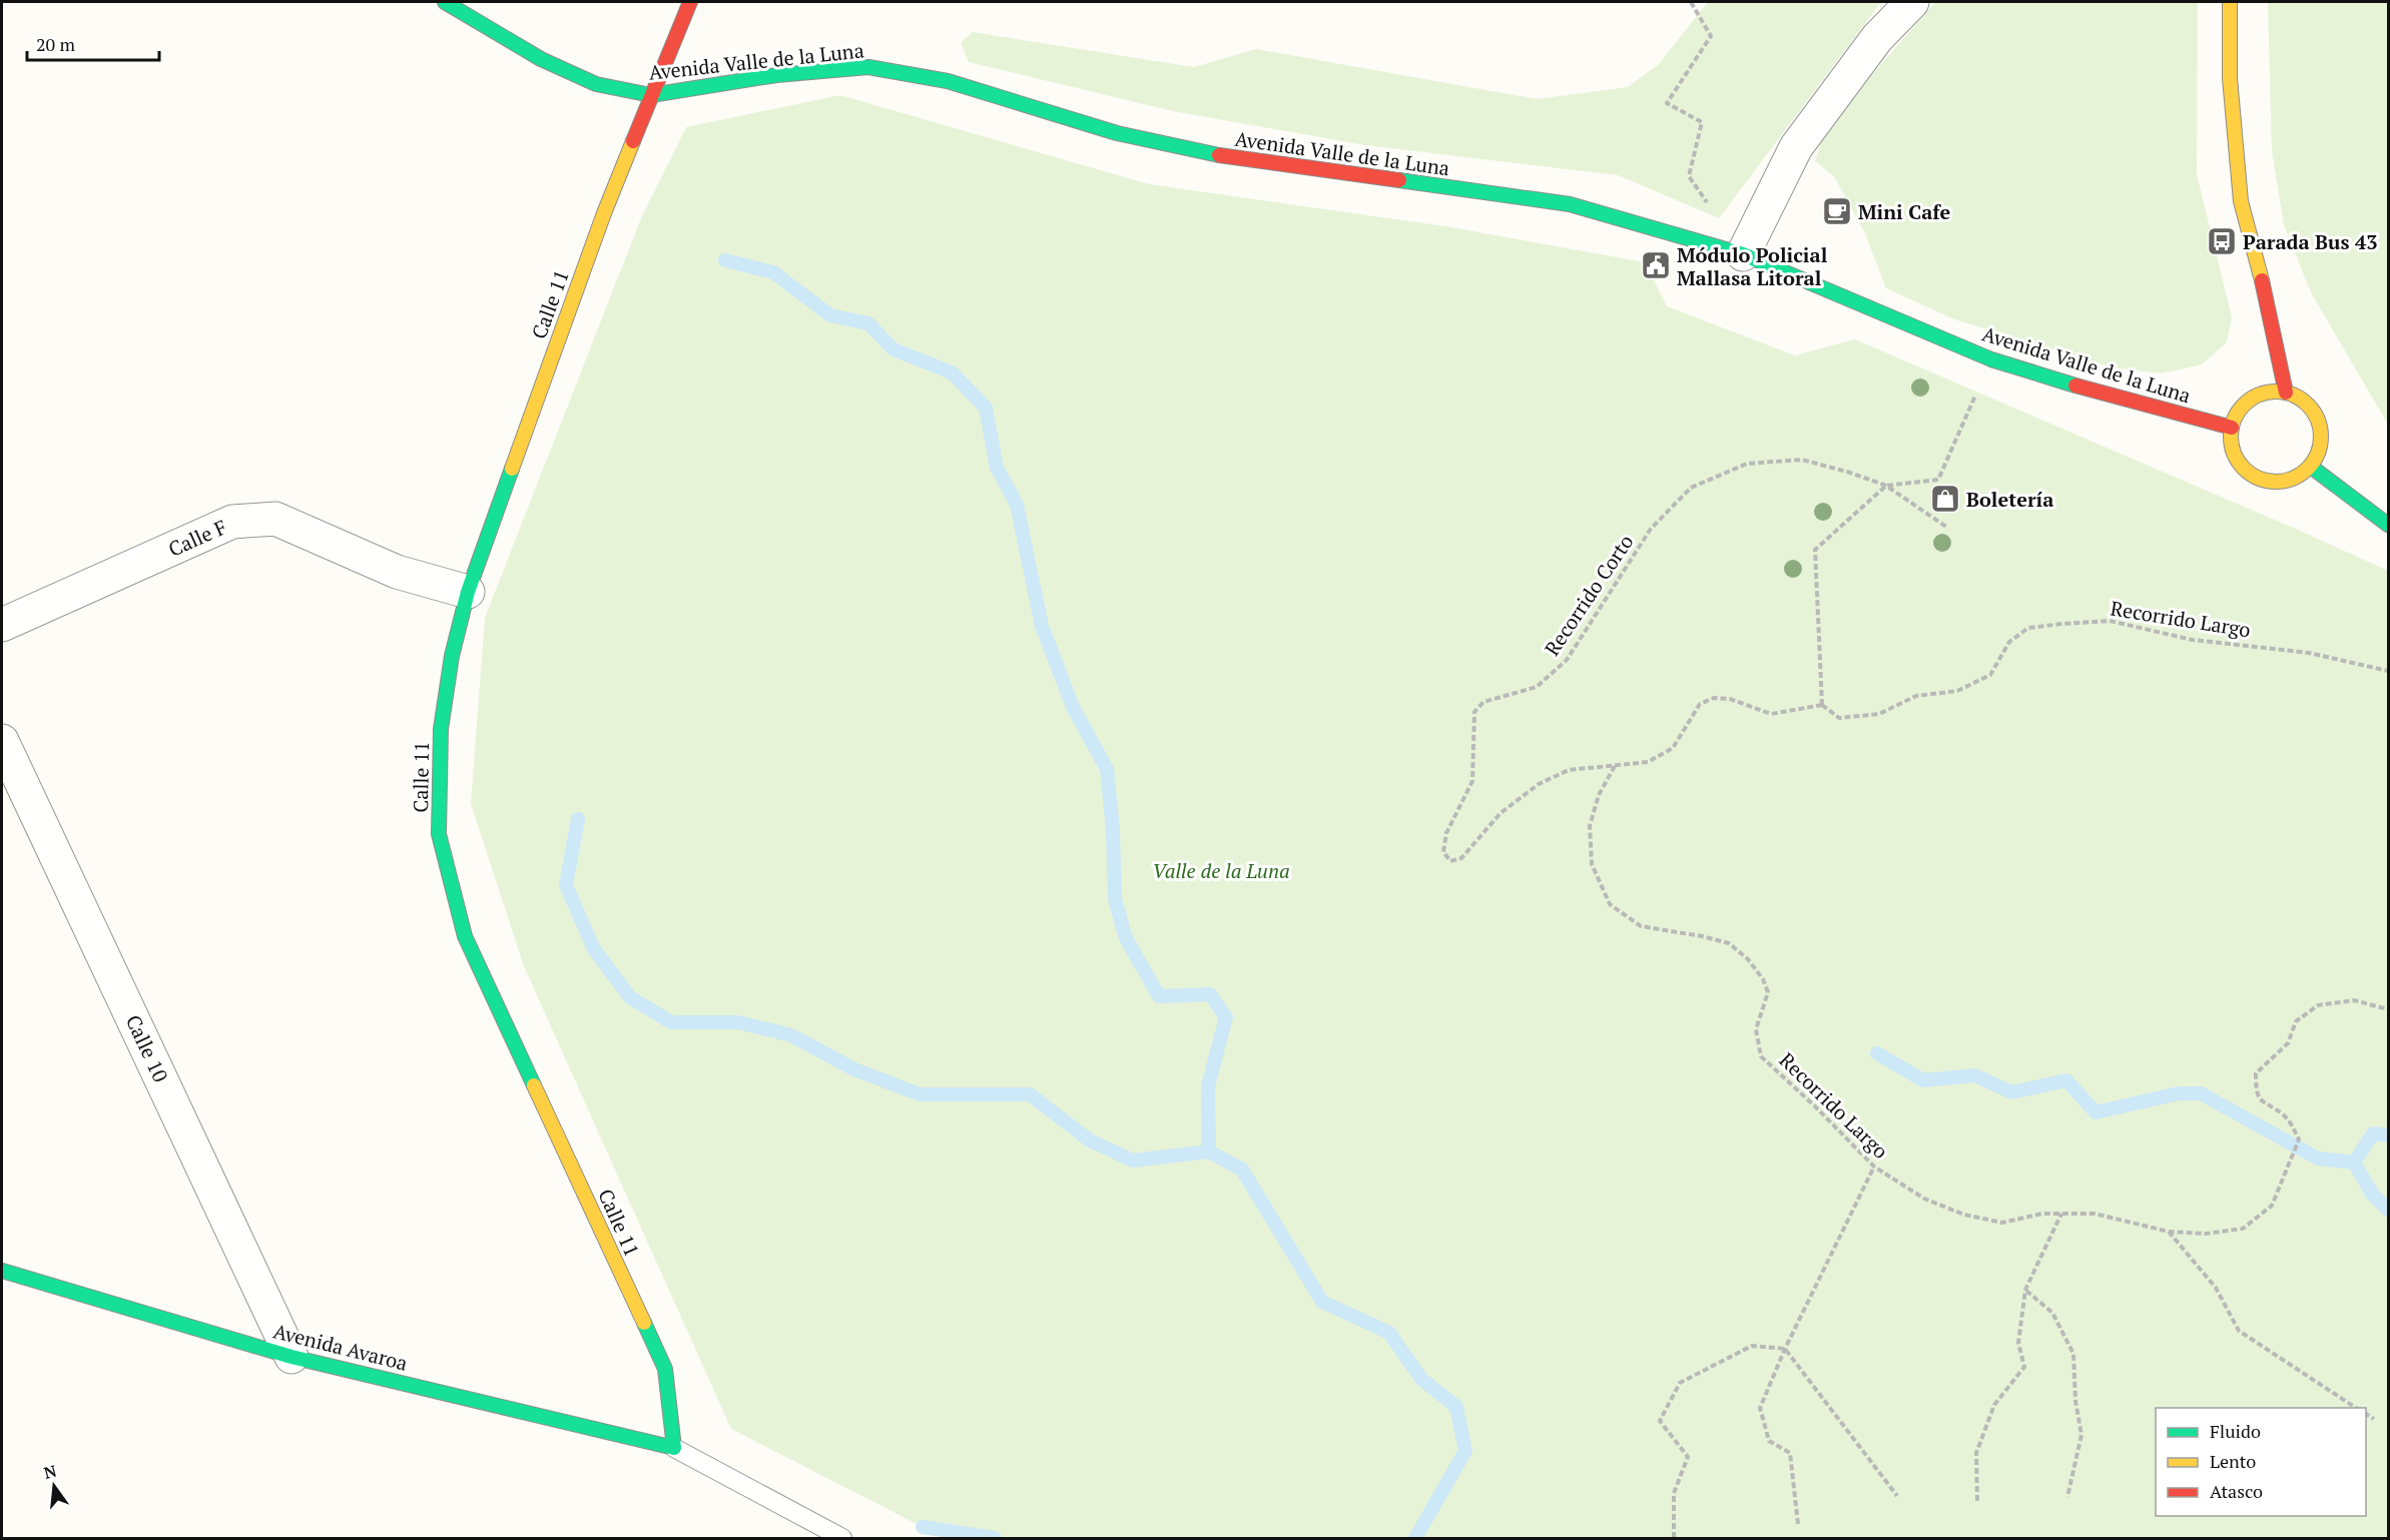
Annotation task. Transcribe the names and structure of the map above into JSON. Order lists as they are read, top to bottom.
{
  "streets": {
    "main road": ["Avenida Valle de la Luna", "Calle 11", "Avenida Avaroa"],
    "street": ["Calle F", "Calle 10"],
    "path": ["Recorrido Corto", "Recorrido Largo"]
  },
  "crossings": [
    ["Avenida Valle de la Luna", "Calle 11"],
    ["Calle 11", "Calle F"],
    ["Calle 11", "Avenida Avaroa"],
    ["Recorrido Corto", "Recorrido Largo"],
    ["Calle 10", "Avenida Avaroa"]
  ],
  "parks": ["Valle de la Luna"],
  "places": {
    "cafe": ["Mini Cafe"],
    "bus stop": ["Parada Bus 43"],
    "public building": ["Módulo Policial Mallasa Litoral"],
    "shop": ["Boletería"]
  },
  "legend": ["Fluido", "Lento", "Atasco"],
  "scale_bar": "20 m",
  "north": "top"
}
